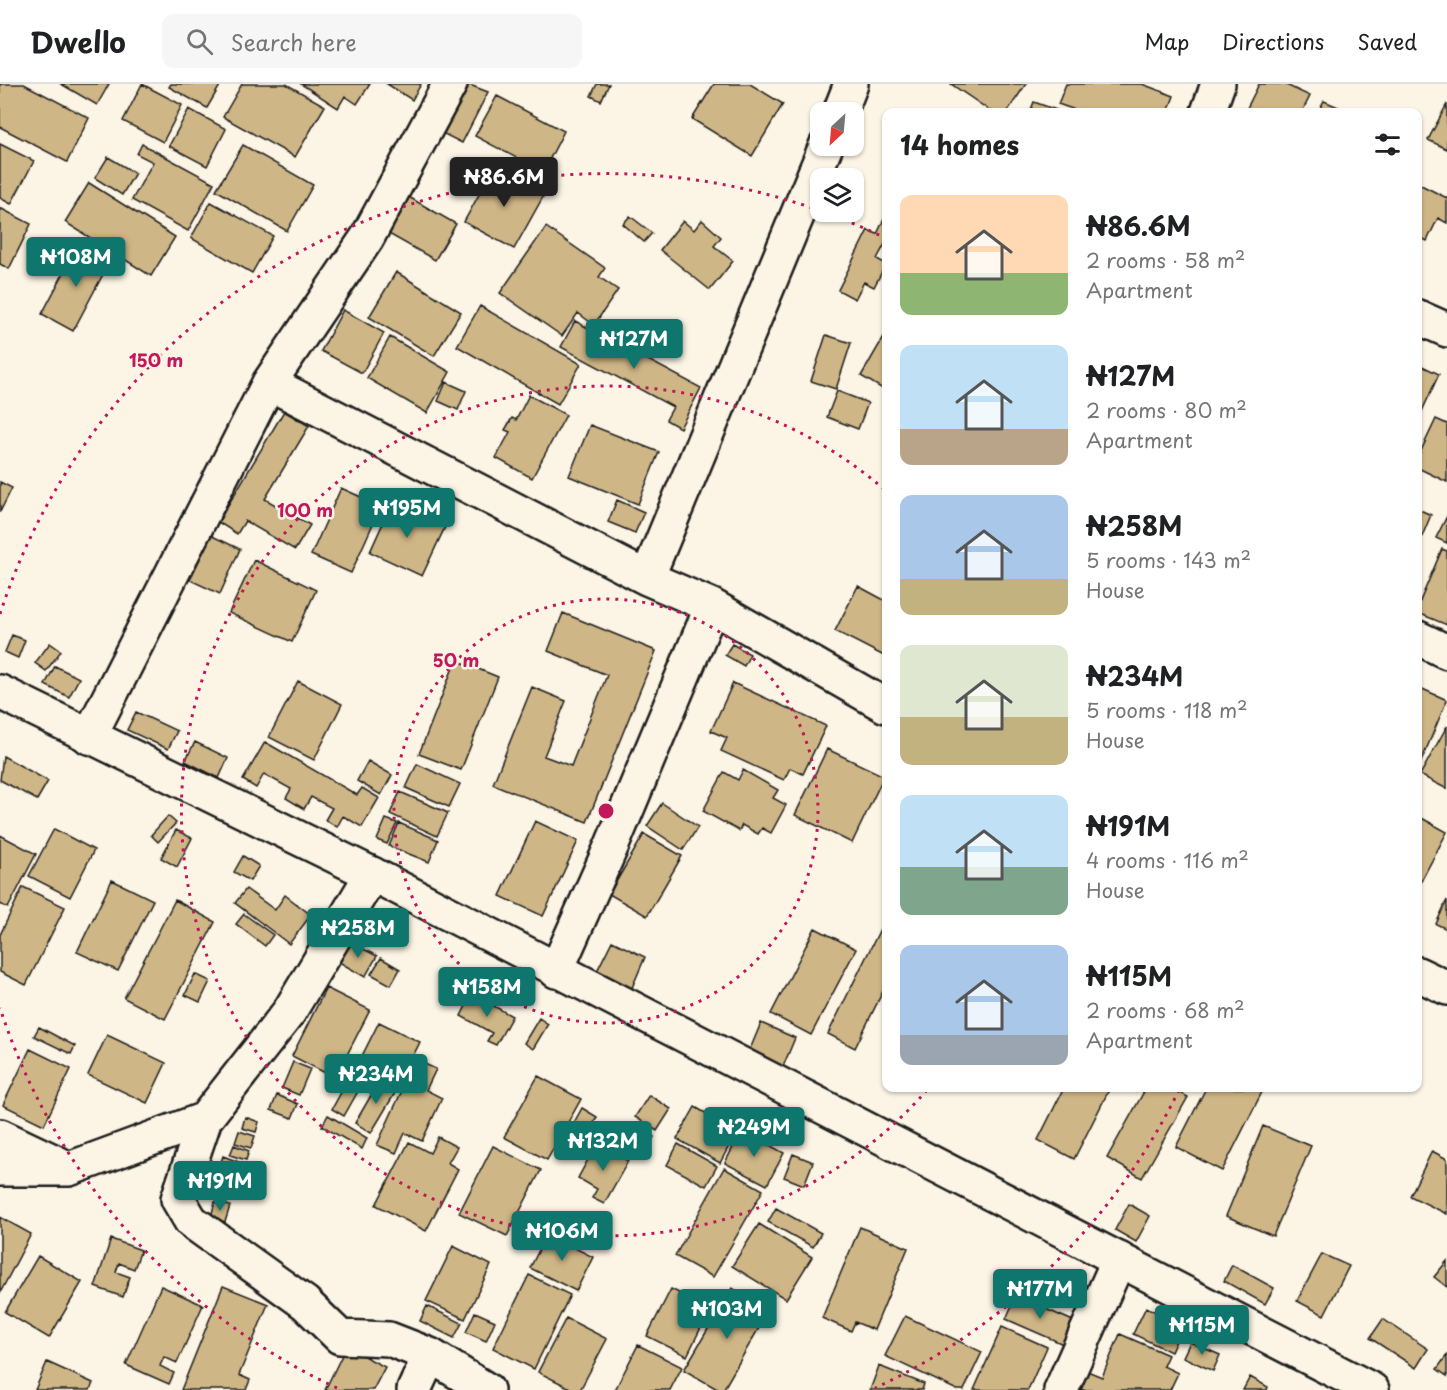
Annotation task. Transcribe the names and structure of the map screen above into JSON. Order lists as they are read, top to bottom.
{
  "north": "bottom left",
  "page": {
    "header": "Dwello",
    "search": "Search here",
    "nav": ["Map", "Directions", "Saved"],
    "heading": "14 homes",
    "price": [
      "₦86.6M",
      "₦108M",
      "₦127M",
      "₦195M",
      "₦258M",
      "₦158M",
      "₦234M",
      "₦249M",
      "₦132M",
      "₦191M",
      "₦106M",
      "₦177M",
      "₦103M",
      "₦115M"
    ],
    "list": [
      {
        "name": "₦86.6M",
        "note": "2 rooms · 58 m² · Apartment"
      },
      {
        "name": "₦127M",
        "note": "2 rooms · 80 m² · Apartment"
      },
      {
        "name": "₦258M",
        "note": "5 rooms · 143 m² · House"
      },
      {
        "name": "₦234M",
        "note": "5 rooms · 118 m² · House"
      },
      {
        "name": "₦191M",
        "note": "4 rooms · 116 m² · House"
      },
      {
        "name": "₦115M",
        "note": "2 rooms · 68 m² · Apartment"
      }
    ]
  },
  "rings": ["150 m", "100 m", "50 m"]
}
